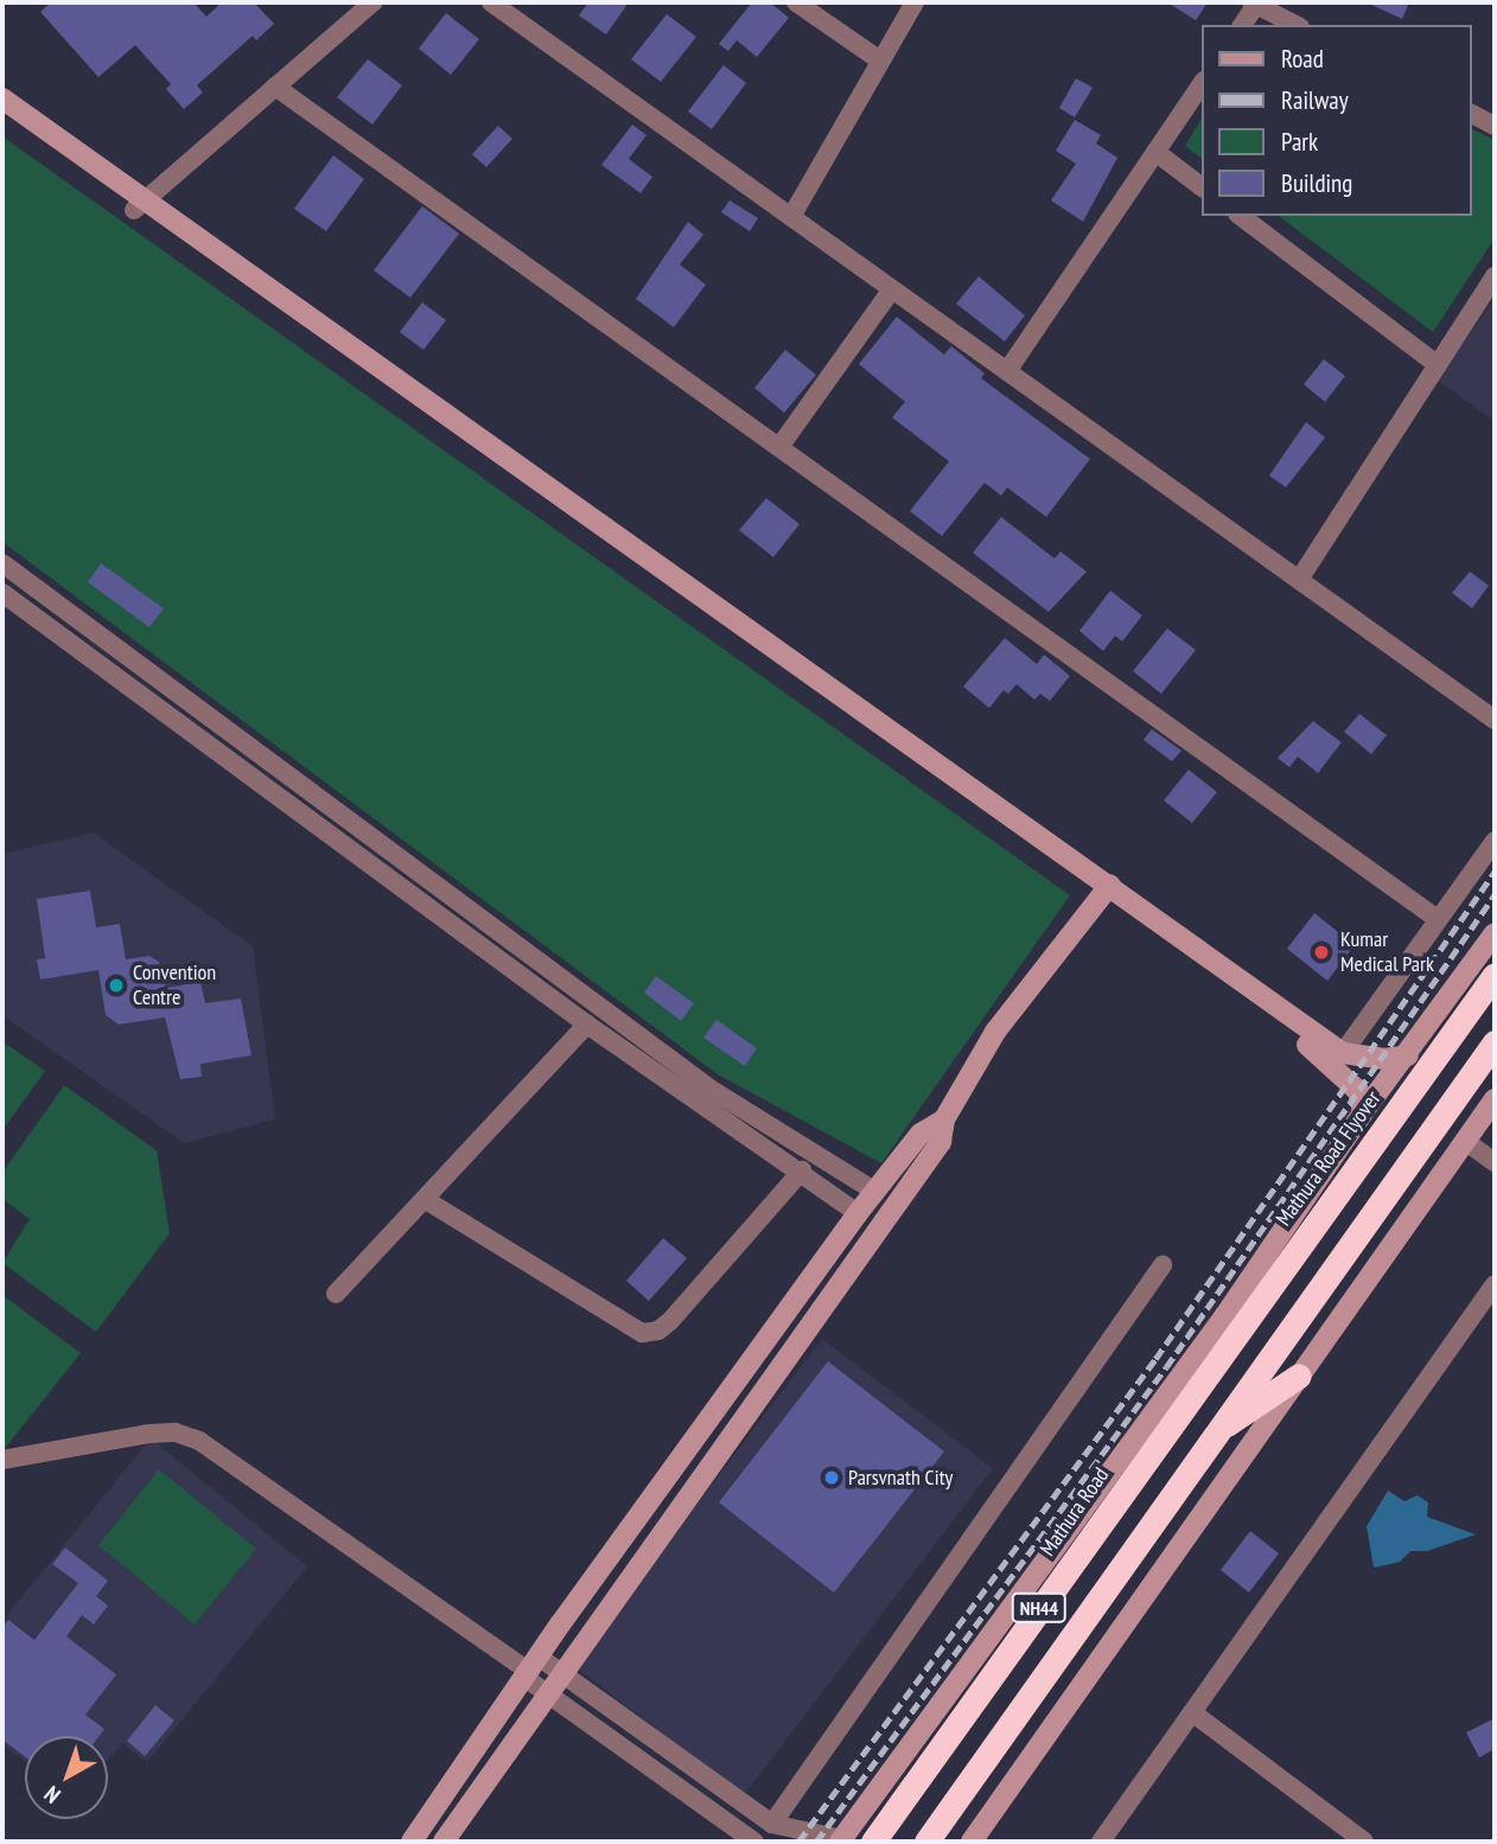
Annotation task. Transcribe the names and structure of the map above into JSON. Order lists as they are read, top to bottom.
{
  "streets": {
    "highway": ["Mathura Road Flyover", "Mathura Road", "NH44"]
  },
  "crossings": [
    ["Mathura Road Flyover", "Mathura Road"]
  ],
  "places": ["Kumar Medical Park", "Convention Centre", "Parsvnath City"],
  "legend": [
    "Road",
    "Railway",
    "Park",
    "Building"
  ],
  "north": "bottom left"
}
